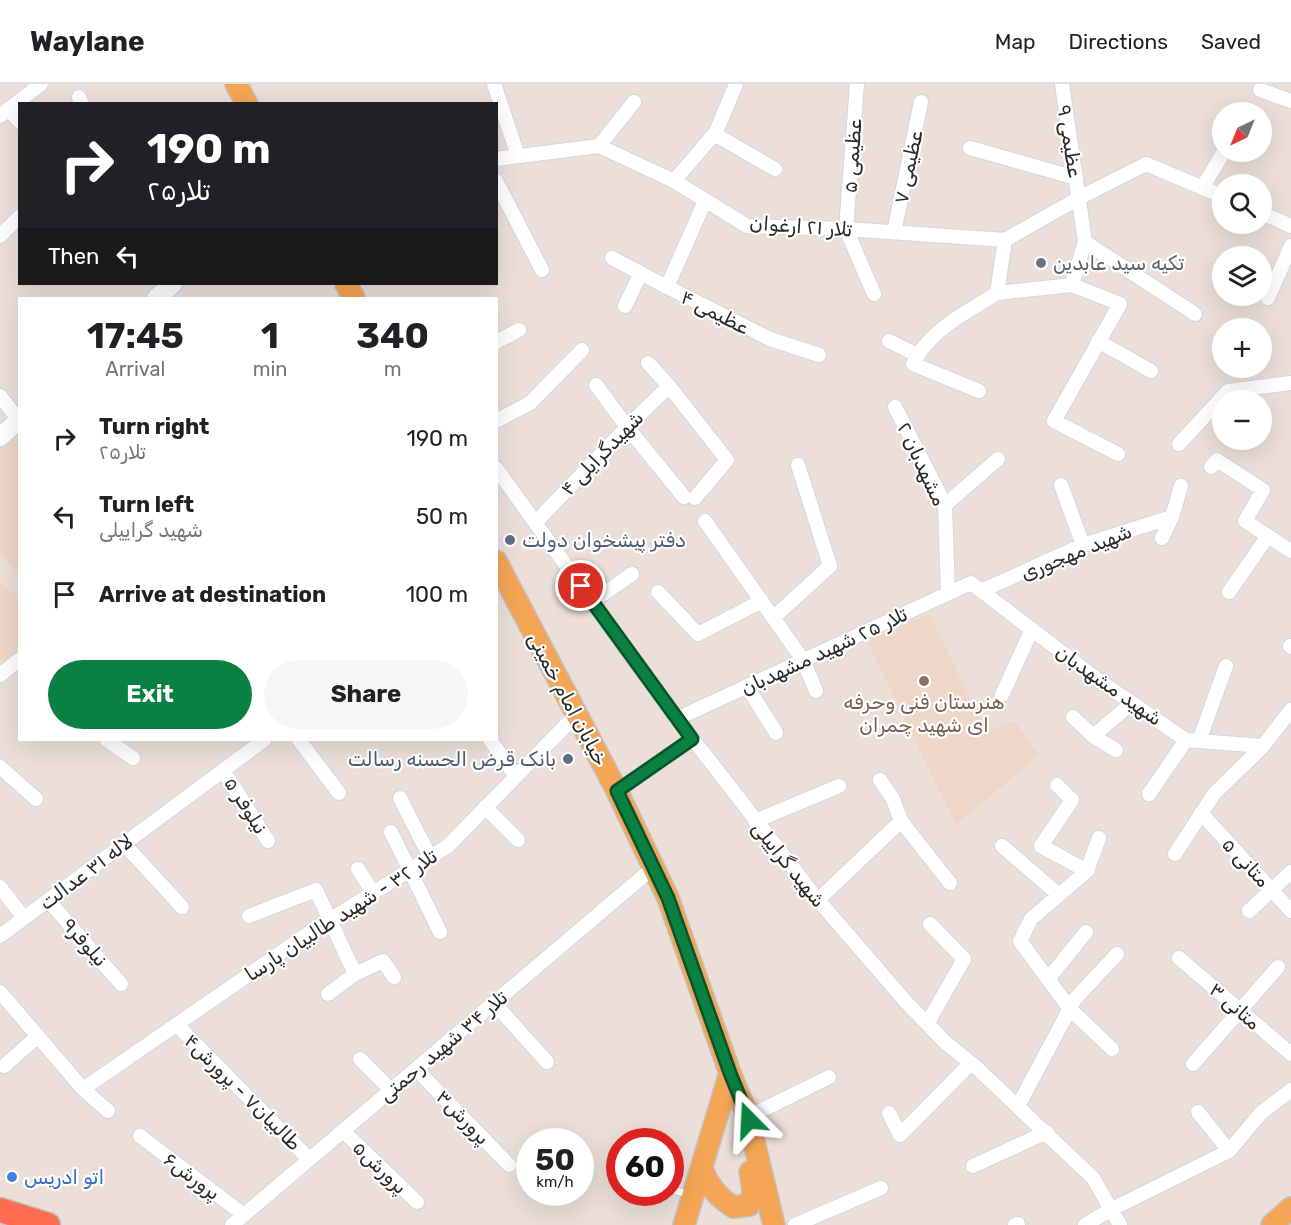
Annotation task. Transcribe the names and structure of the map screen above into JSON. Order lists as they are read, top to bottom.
{
  "streets": {
    "main road": ["خیابان امام خمینی"],
    "street": [
      "عظیمی ۹",
      "عظیمی ۵",
      "عظیمی ۷",
      "تلار ۲۱ ارغوان",
      "عظیمی ۴",
      "شهیدگرایلی ۴",
      "مشهدبان ۲",
      "شهید مهجوری",
      "تلار ۲۵ شهید مشهدبان",
      "شهید مشهدبان",
      "نیلوفر ۵",
      "متانی ۵",
      "شهید گراییلی",
      "لاله ۳۱ عدالت",
      "تلار ۳۲ - شهید طالبیان پارسا",
      "نیلوفر۹",
      "متانی ۳",
      "تلار ۳۴ شهید رحمتی",
      "طالبیان۷ - پرورش۴",
      "پرورش۳",
      "پرورش۵",
      "پرورش۶"
    ]
  },
  "crossings": [
    ["عظیمی ۵", "تلار ۲۱ ارغوان"],
    ["عظیمی ۷", "تلار ۲۱ ارغوان"],
    ["تلار ۲۱ ارغوان", "عظیمی ۴"],
    ["شهیدگرایلی ۴", "شهید گراییلی"],
    ["مشهدبان ۲", "تلار ۲۵ شهید مشهدبان"],
    ["شهید مهجوری", "تلار ۲۵ شهید مشهدبان"],
    ["شهید مهجوری", "شهید مشهدبان"],
    ["تلار ۲۵ شهید مشهدبان", "شهید مشهدبان"],
    ["تلار ۲۵ شهید مشهدبان", "شهید گراییلی"],
    ["خیابان امام خمینی", "تلار ۳۲ - شهید طالبیان پارسا"],
    ["خیابان امام خمینی", "تلار ۳۴ شهید رحمتی"],
    ["نیلوفر ۵", "لاله ۳۱ عدالت"],
    ["لاله ۳۱ عدالت", "نیلوفر۹"],
    ["تلار ۳۲ - شهید طالبیان پارسا", "طالبیان۷ - پرورش۴"],
    ["تلار ۳۴ شهید رحمتی", "طالبیان۷ - پرورش۴"],
    ["تلار ۳۴ شهید رحمتی", "پرورش۳"],
    ["تلار ۳۴ شهید رحمتی", "پرورش۵"],
    ["تلار ۳۴ شهید رحمتی", "پرورش۶"]
  ],
  "places": [
    "تکیه سید عابدین",
    "دفتر پیشخوان دولت",
    "هنرستان فنی وحرفه ای شهید چمران",
    "بانک قرض الحسنه رسالت",
    "اتو ادریس"
  ],
  "north": "bottom left",
  "page": {
    "header": "Waylane",
    "nav": ["Map", "Directions", "Saved"],
    "map_buttons": ["+", "−"],
    "turn": ["190 m", "تلار۲۵"],
    "then": "Then",
    "eta": [
      "17:45",
      "Arrival",
      "1",
      "min",
      "340",
      "m"
    ],
    "list": [
      {
        "name": "Turn right",
        "note": "تلار۲۵",
        "value": "190 m"
      },
      {
        "name": "Turn left",
        "note": "شهید گراییلی",
        "value": "50 m"
      },
      {
        "name": "Arrive at destination",
        "value": "100 m"
      }
    ],
    "buttons": ["Exit", "Share"],
    "speed": "50 km/h",
    "limit": "60"
  }
}
